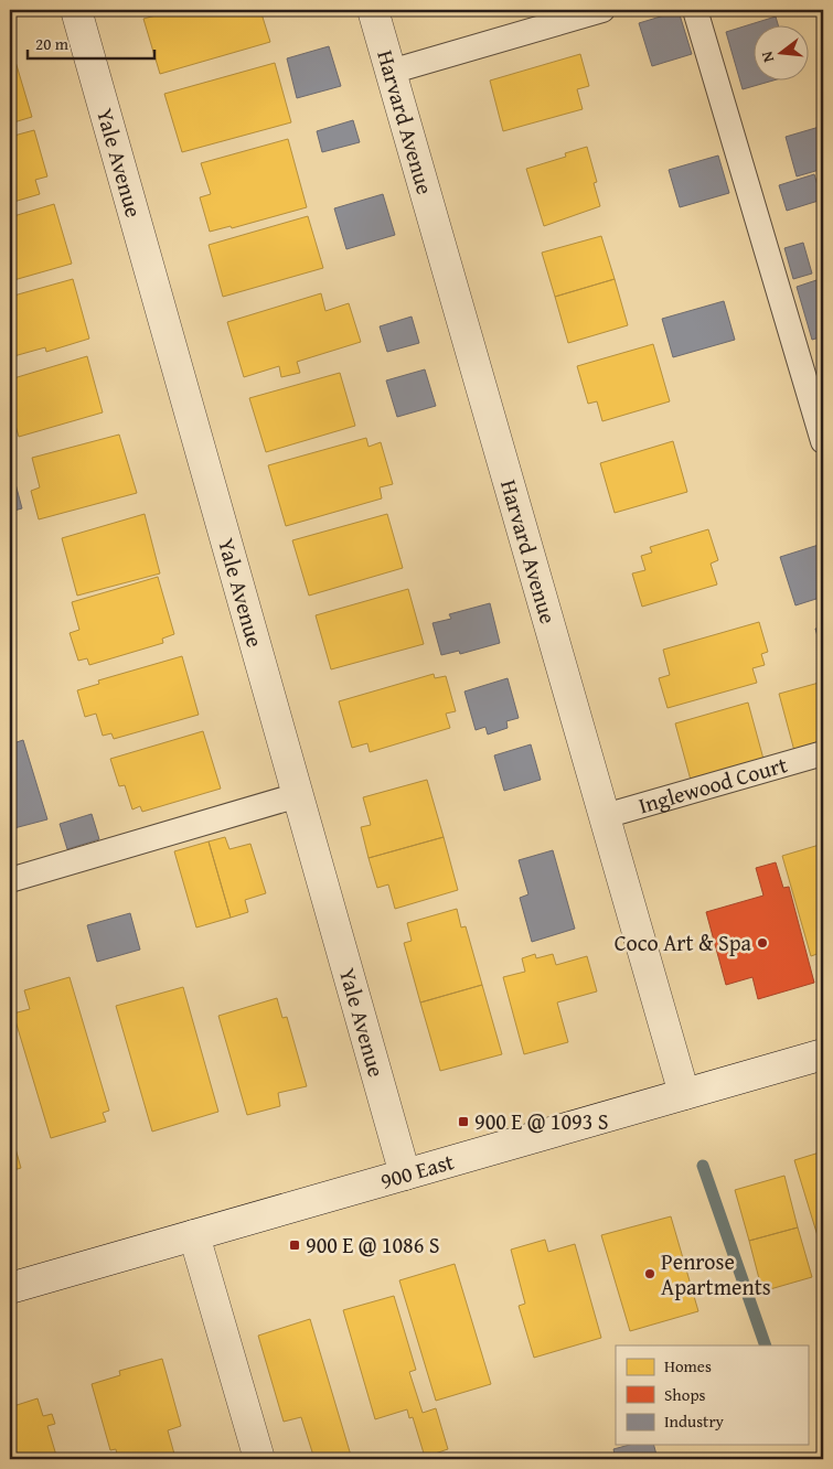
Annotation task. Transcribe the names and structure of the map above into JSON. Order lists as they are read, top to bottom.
{
  "streets": {
    "street": ["Harvard Avenue", "Yale Avenue", "900 East"],
    "lane": ["Inglewood Court"]
  },
  "crossings": [
    ["Harvard Avenue", "Inglewood Court"],
    ["Harvard Avenue", "900 East"],
    ["Yale Avenue", "900 East"]
  ],
  "places": {
    "other": ["Coco Art & Spa", "Penrose Apartments"],
    "transit": ["900 E @ 1093 S", "900 E @ 1086 S"]
  },
  "legend": ["Homes", "Shops", "Industry"],
  "scale_bar": "20 m",
  "north": "left"
}
